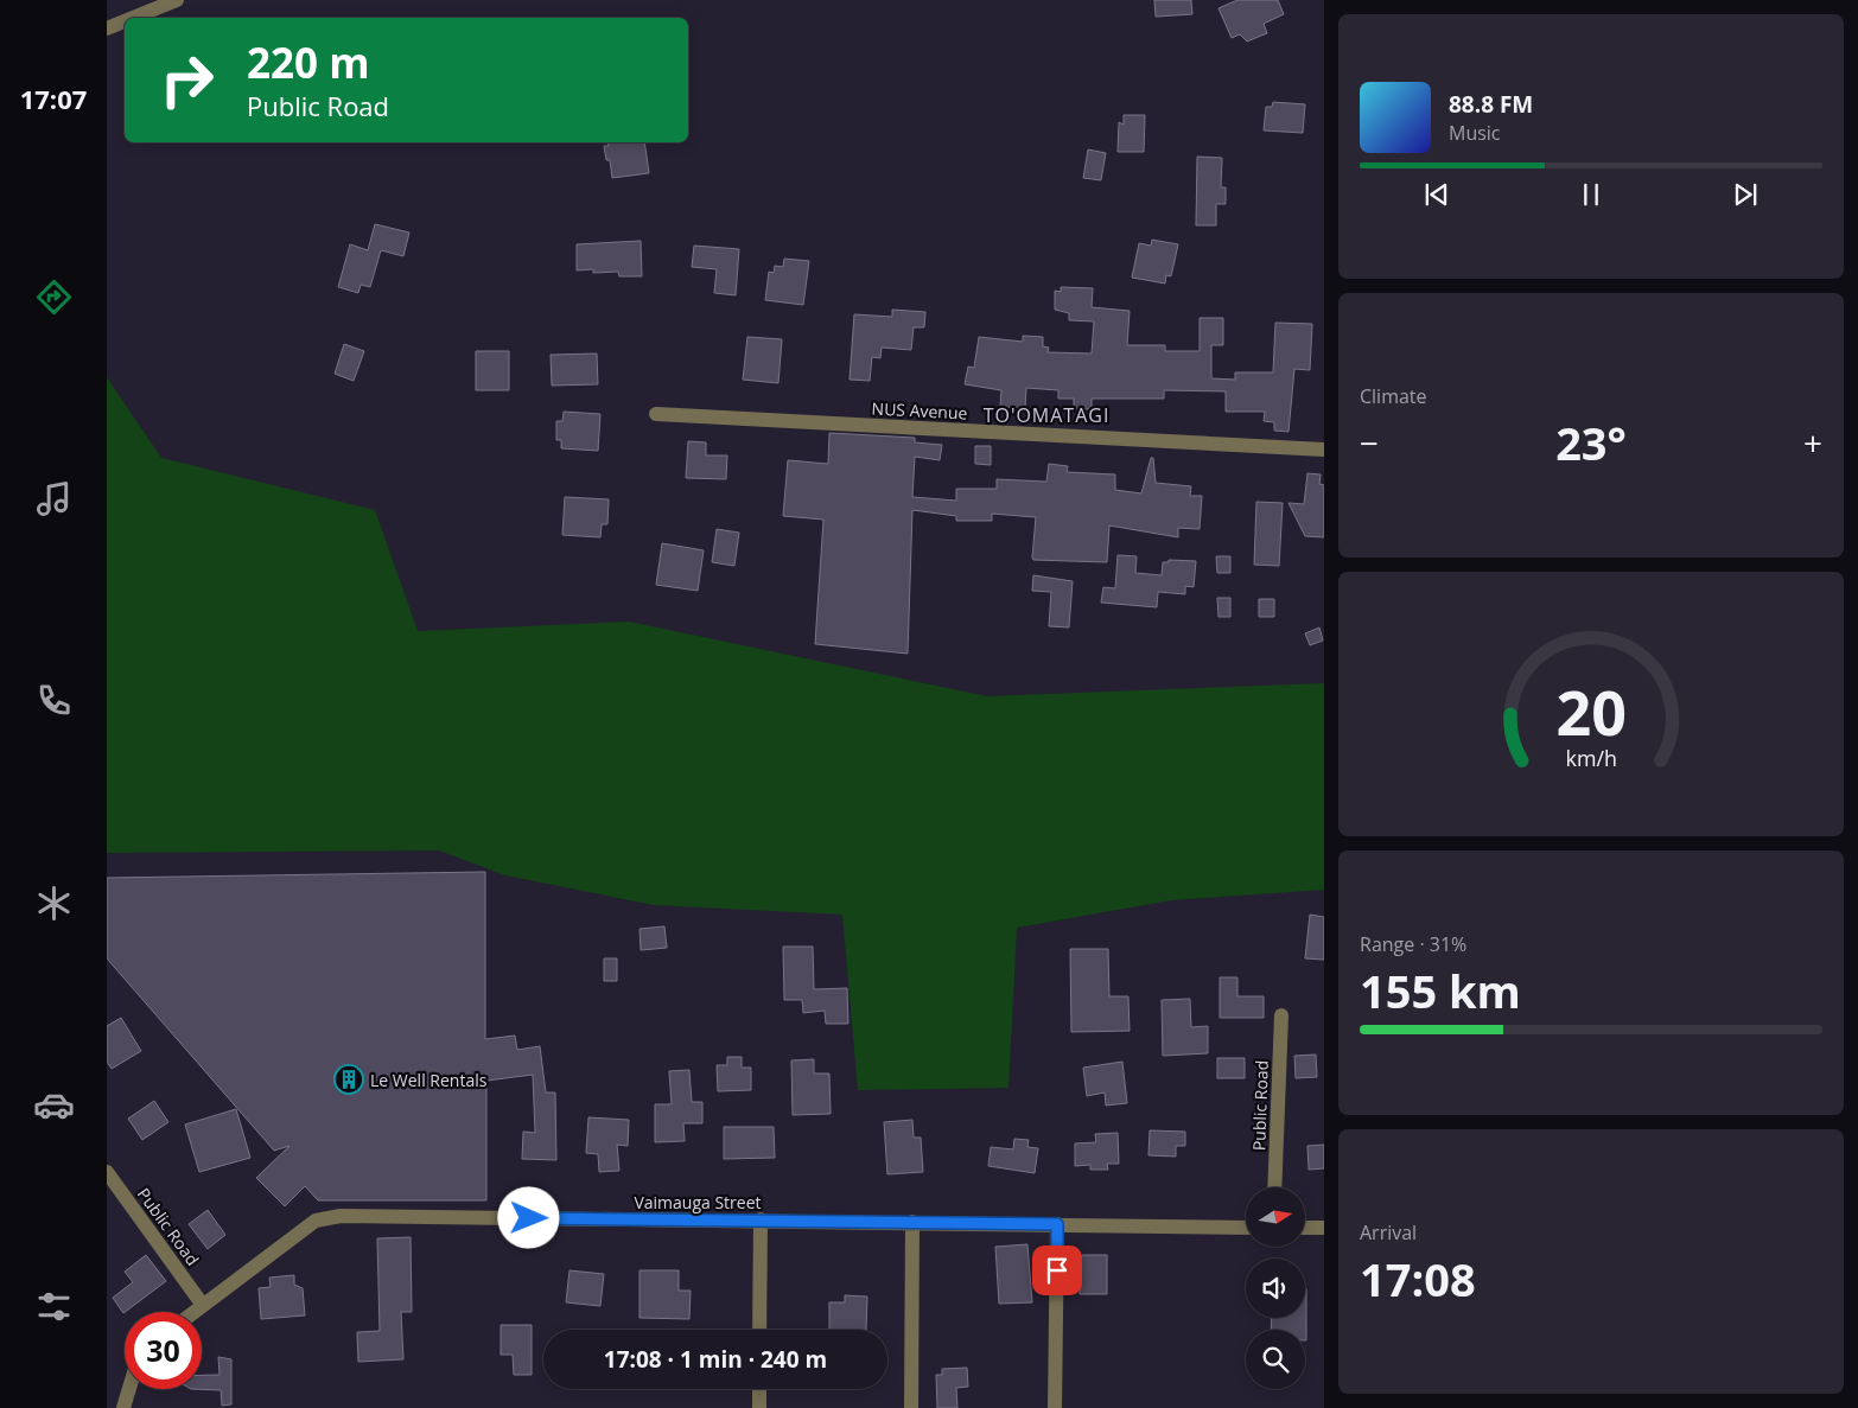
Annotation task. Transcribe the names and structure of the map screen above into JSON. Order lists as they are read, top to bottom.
{
  "streets": {
    "street": ["NUS Avenue", "Public Road", "Vaimauga Street"]
  },
  "crossings": [
    ["Public Road", "Vaimauga Street"]
  ],
  "districts": ["TO'OMATAGI"],
  "places": {
    "building": ["Le Well Rentals"]
  },
  "north": "right",
  "page": {
    "tabs": "17:07",
    "turn": ["220 m", "Public Road"],
    "song": ["88.8 FM", "Music"],
    "tile": [
      "Climate",
      ["Range · 31%", "155 km"],
      ["Arrival", "17:08"]
    ],
    "heat": ["−", "23°", "+"],
    "limit": "30",
    "trip": "17:08 · 1 min · 240 m",
    "gauge": ["20", "km/h"]
  }
}
